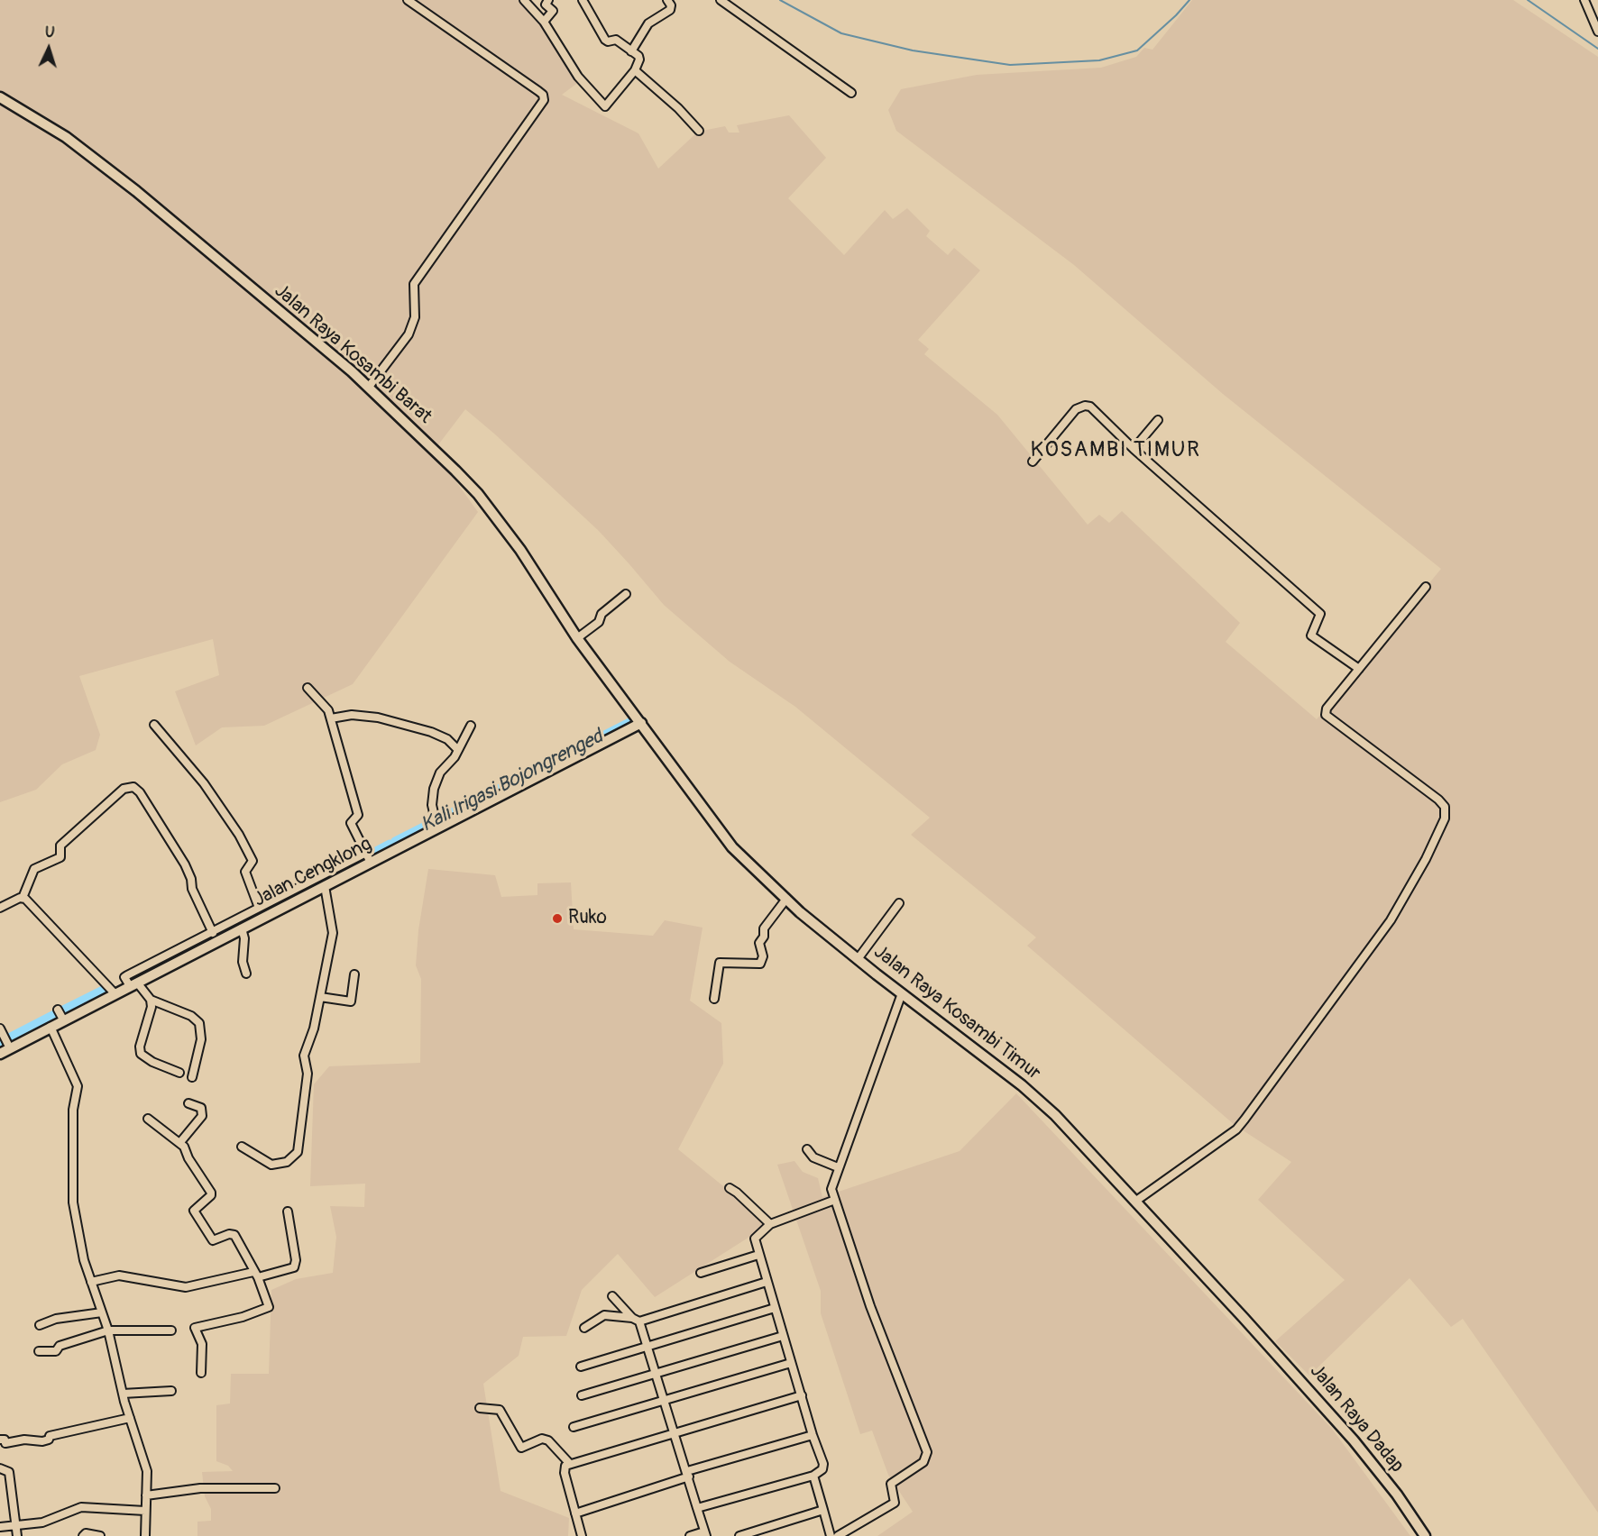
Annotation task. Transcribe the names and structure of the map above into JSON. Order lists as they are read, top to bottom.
{
  "streets": {
    "main road": [
      "Jalan Raya Kosambi Barat",
      "Jalan Cengklong",
      "Jalan Raya Kosambi Timur",
      "Jalan Raya Dadap"
    ]
  },
  "crossings": [
    ["Jalan Raya Kosambi Barat", "Jalan Cengklong"],
    ["Jalan Raya Kosambi Barat", "Jalan Raya Kosambi Timur"],
    ["Jalan Cengklong", "Jalan Raya Kosambi Timur"],
    ["Jalan Raya Kosambi Timur", "Jalan Raya Dadap"]
  ],
  "districts": ["KOSAMBI TIMUR"],
  "water": ["Kali Irigasi Bojongrenged"],
  "places": ["Ruko"],
  "north": "top"
}
